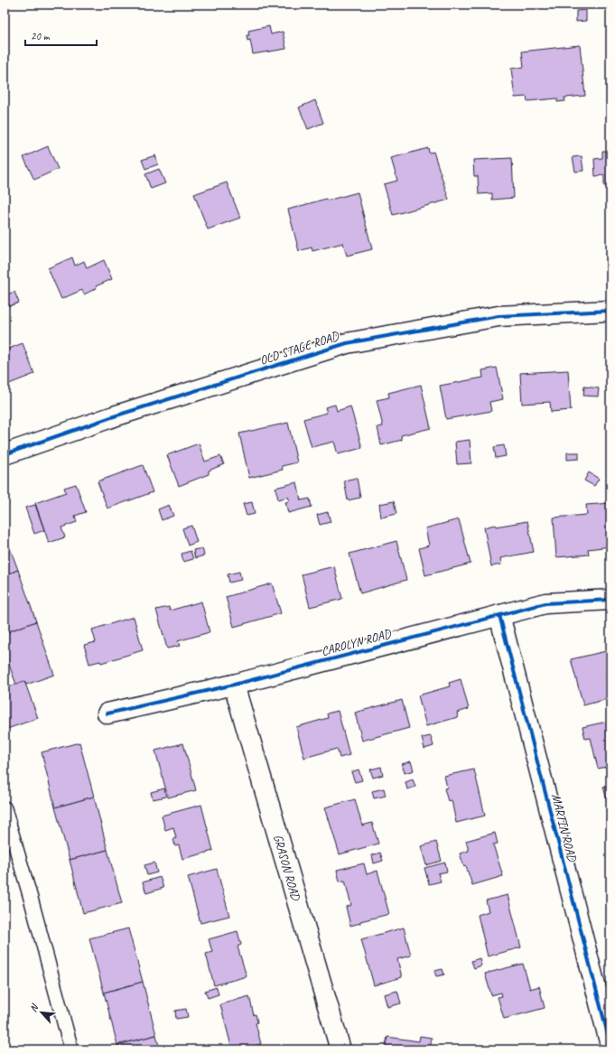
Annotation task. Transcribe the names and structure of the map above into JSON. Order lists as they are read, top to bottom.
{
  "streets": {
    "street": [
      "OLD STAGE ROAD",
      "CAROLYN ROAD",
      "MARTIN ROAD",
      "GRASON ROAD"
    ]
  },
  "crossings": [
    ["CAROLYN ROAD", "MARTIN ROAD"],
    ["CAROLYN ROAD", "GRASON ROAD"]
  ],
  "scale_bar": "20 m",
  "north": "top left"
}
